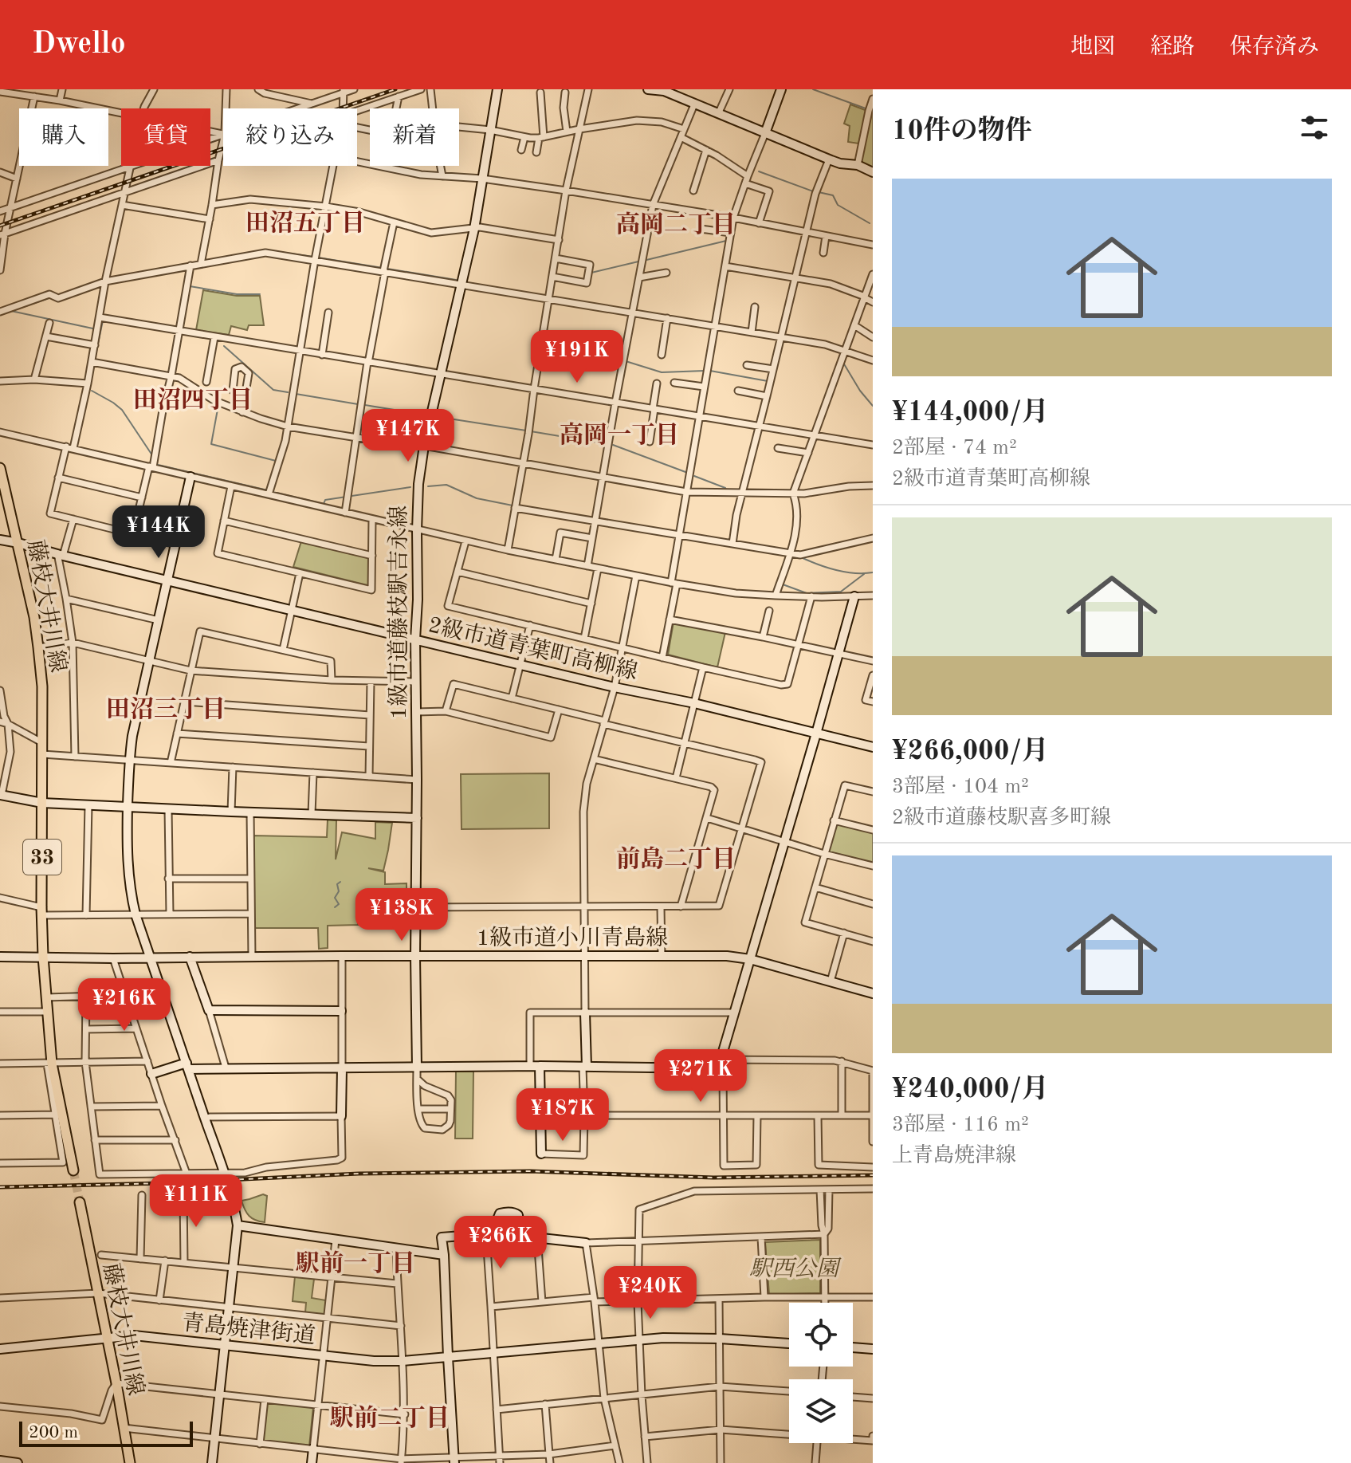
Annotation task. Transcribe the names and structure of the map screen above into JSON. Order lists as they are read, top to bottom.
{
  "streets": {
    "main road": ["藤枝大井川線", "33"],
    "street": [
      "1級市道藤枝駅吉永線",
      "2級市道青葉町高柳線",
      "1級市道小川青島線",
      "青島焼津街道"
    ]
  },
  "crossings": [
    ["藤枝大井川線", "2級市道青葉町高柳線"],
    ["藤枝大井川線", "1級市道小川青島線"],
    ["藤枝大井川線", "青島焼津街道"],
    ["1級市道藤枝駅吉永線", "2級市道青葉町高柳線"],
    ["1級市道藤枝駅吉永線", "1級市道小川青島線"]
  ],
  "districts": [
    "田沼五丁目",
    "高岡二丁目",
    "田沼四丁目",
    "高岡一丁目",
    "田沼三丁目",
    "前島二丁目",
    "駅前一丁目",
    "駅前二丁目"
  ],
  "parks": ["駅西公園"],
  "scale_bar": "200 m",
  "page": {
    "header": "Dwello",
    "nav": ["地図", "経路", "保存済み"],
    "heading": "10件の物件",
    "chip": [
      "購入",
      "賃貸",
      "絞り込み",
      "新着"
    ],
    "list": [
      {
        "name": "¥144,000/月",
        "note": "2部屋 · 74 m² · 2級市道青葉町高柳線"
      },
      {
        "name": "¥266,000/月",
        "note": "3部屋 · 104 m² · 2級市道藤枝駅喜多町線"
      },
      {
        "name": "¥240,000/月",
        "note": "3部屋 · 116 m² · 上青島焼津線"
      }
    ],
    "price": [
      "¥191K",
      "¥147K",
      "¥144K",
      "¥138K",
      "¥216K",
      "¥271K",
      "¥187K",
      "¥111K",
      "¥266K",
      "¥240K"
    ],
    "scale": "200 m"
  }
}
